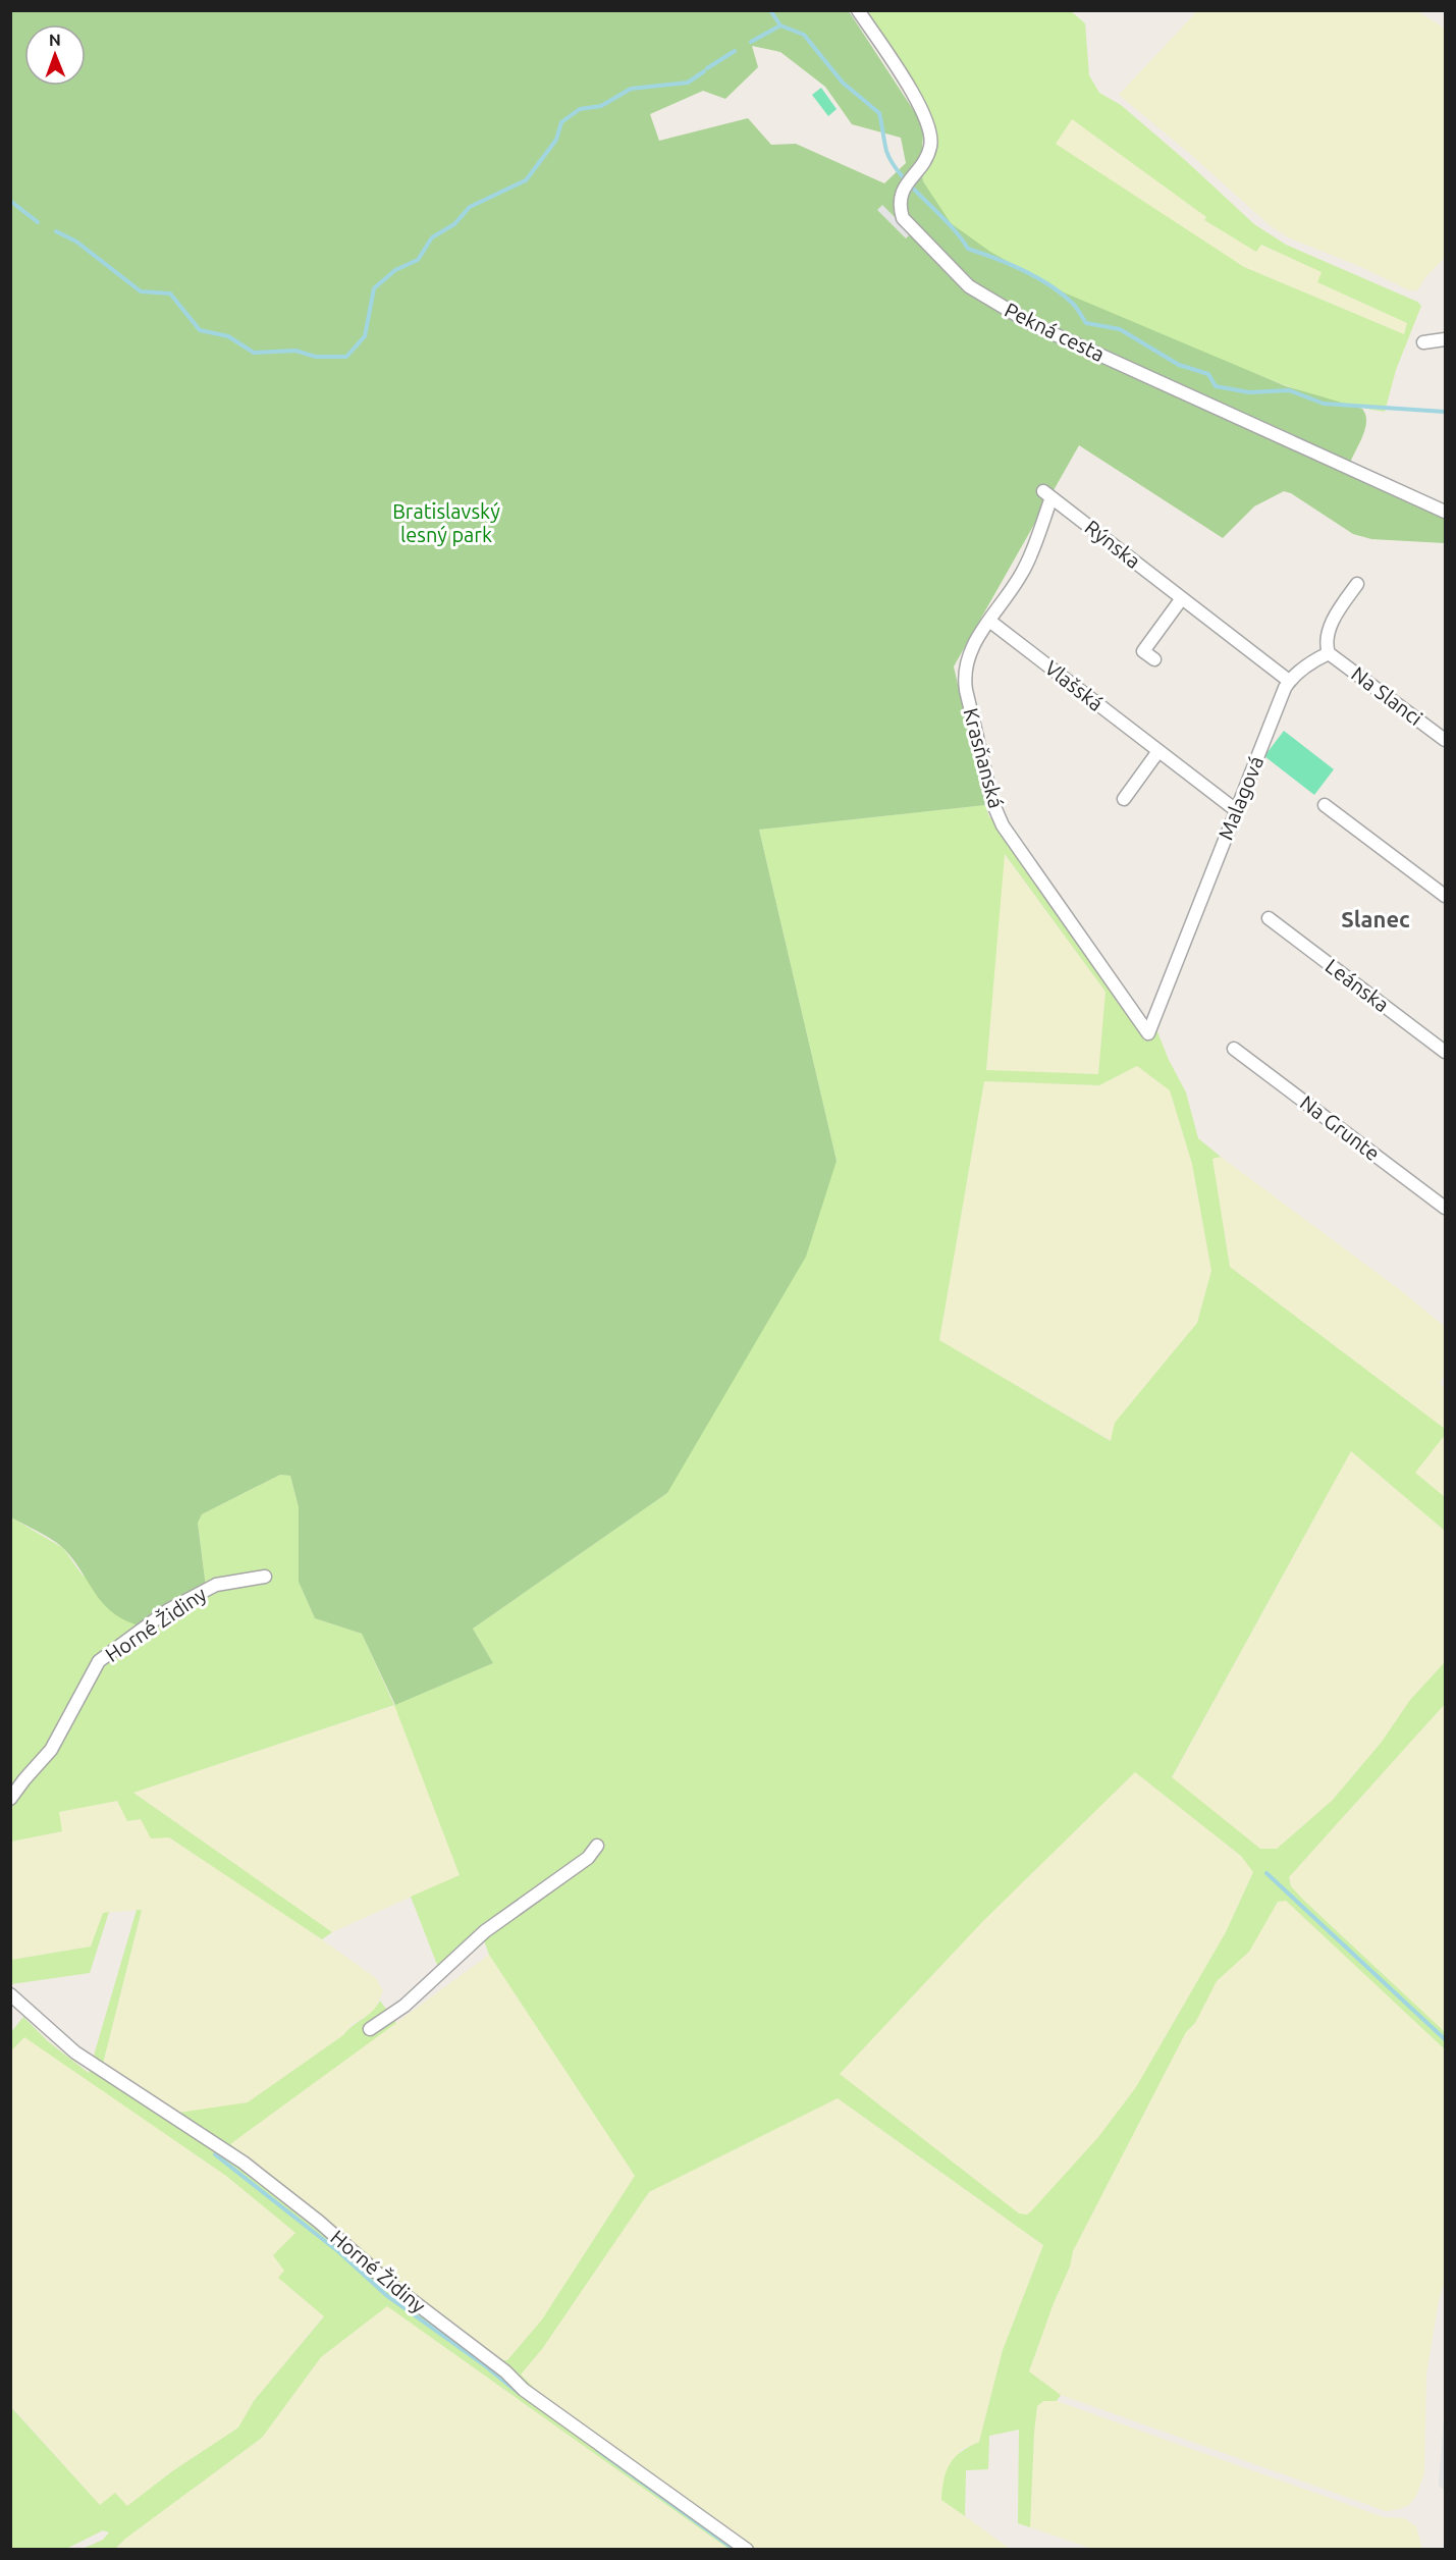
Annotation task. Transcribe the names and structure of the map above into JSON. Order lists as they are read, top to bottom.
{
  "streets": {
    "street": [
      "Pekná cesta",
      "Rýnska",
      "Vlašská",
      "Na Slanci",
      "Krasňanská",
      "Malagová",
      "Leánska",
      "Na Grunte",
      "Horné Židiny"
    ]
  },
  "crossings": [
    ["Rýnska", "Krasňanská"],
    ["Rýnska", "Malagová"],
    ["Vlašská", "Krasňanská"],
    ["Vlašská", "Malagová"],
    ["Na Slanci", "Malagová"],
    ["Krasňanská", "Malagová"]
  ],
  "districts": ["Slanec"],
  "parks": ["Bratislavský lesný park"],
  "north": "top"
}
